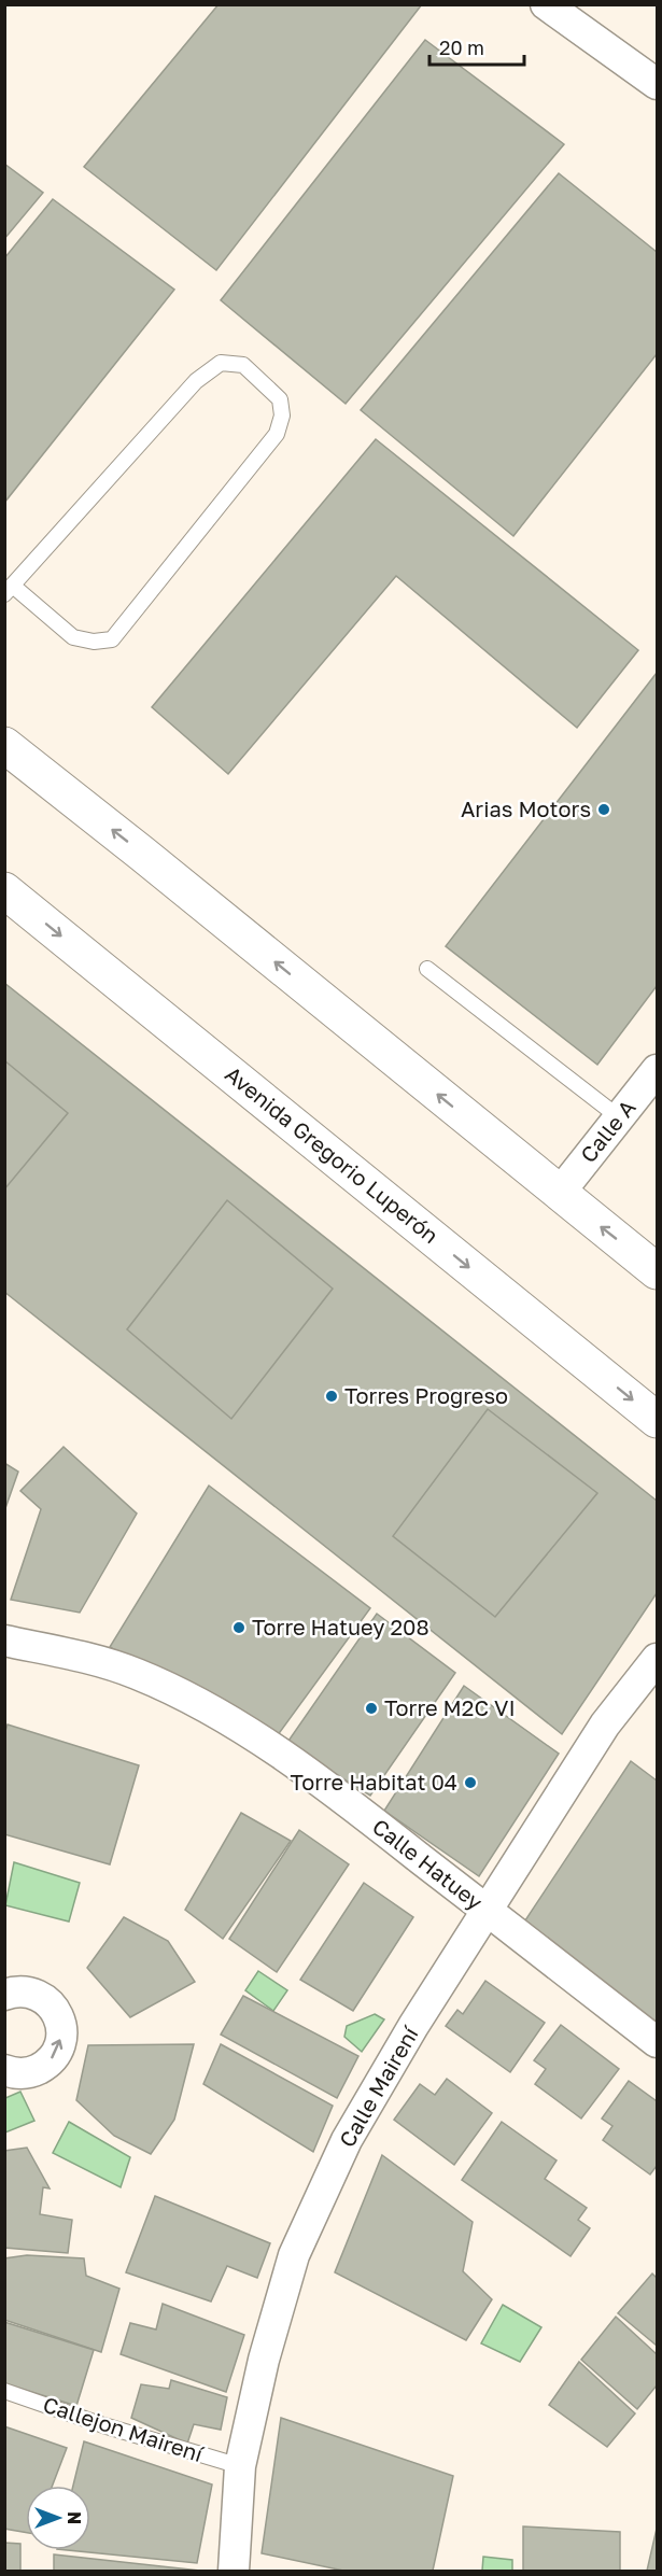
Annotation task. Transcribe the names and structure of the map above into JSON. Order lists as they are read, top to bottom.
{
  "streets": {
    "main road": ["Avenida Gregorio Luperón"],
    "street": ["Calle A", "Calle Hatuey", "Calle Mairení"],
    "lane": ["Callejon Mairení"]
  },
  "crossings": [
    ["Calle Hatuey", "Calle Mairení"],
    ["Calle Mairení", "Callejon Mairení"]
  ],
  "places": [
    "Arias Motors",
    "Torres Progreso",
    "Torre Hatuey 208",
    "Torre M2C VI",
    "Torre Habitat 04"
  ],
  "scale_bar": "20 m",
  "north": "right"
}
